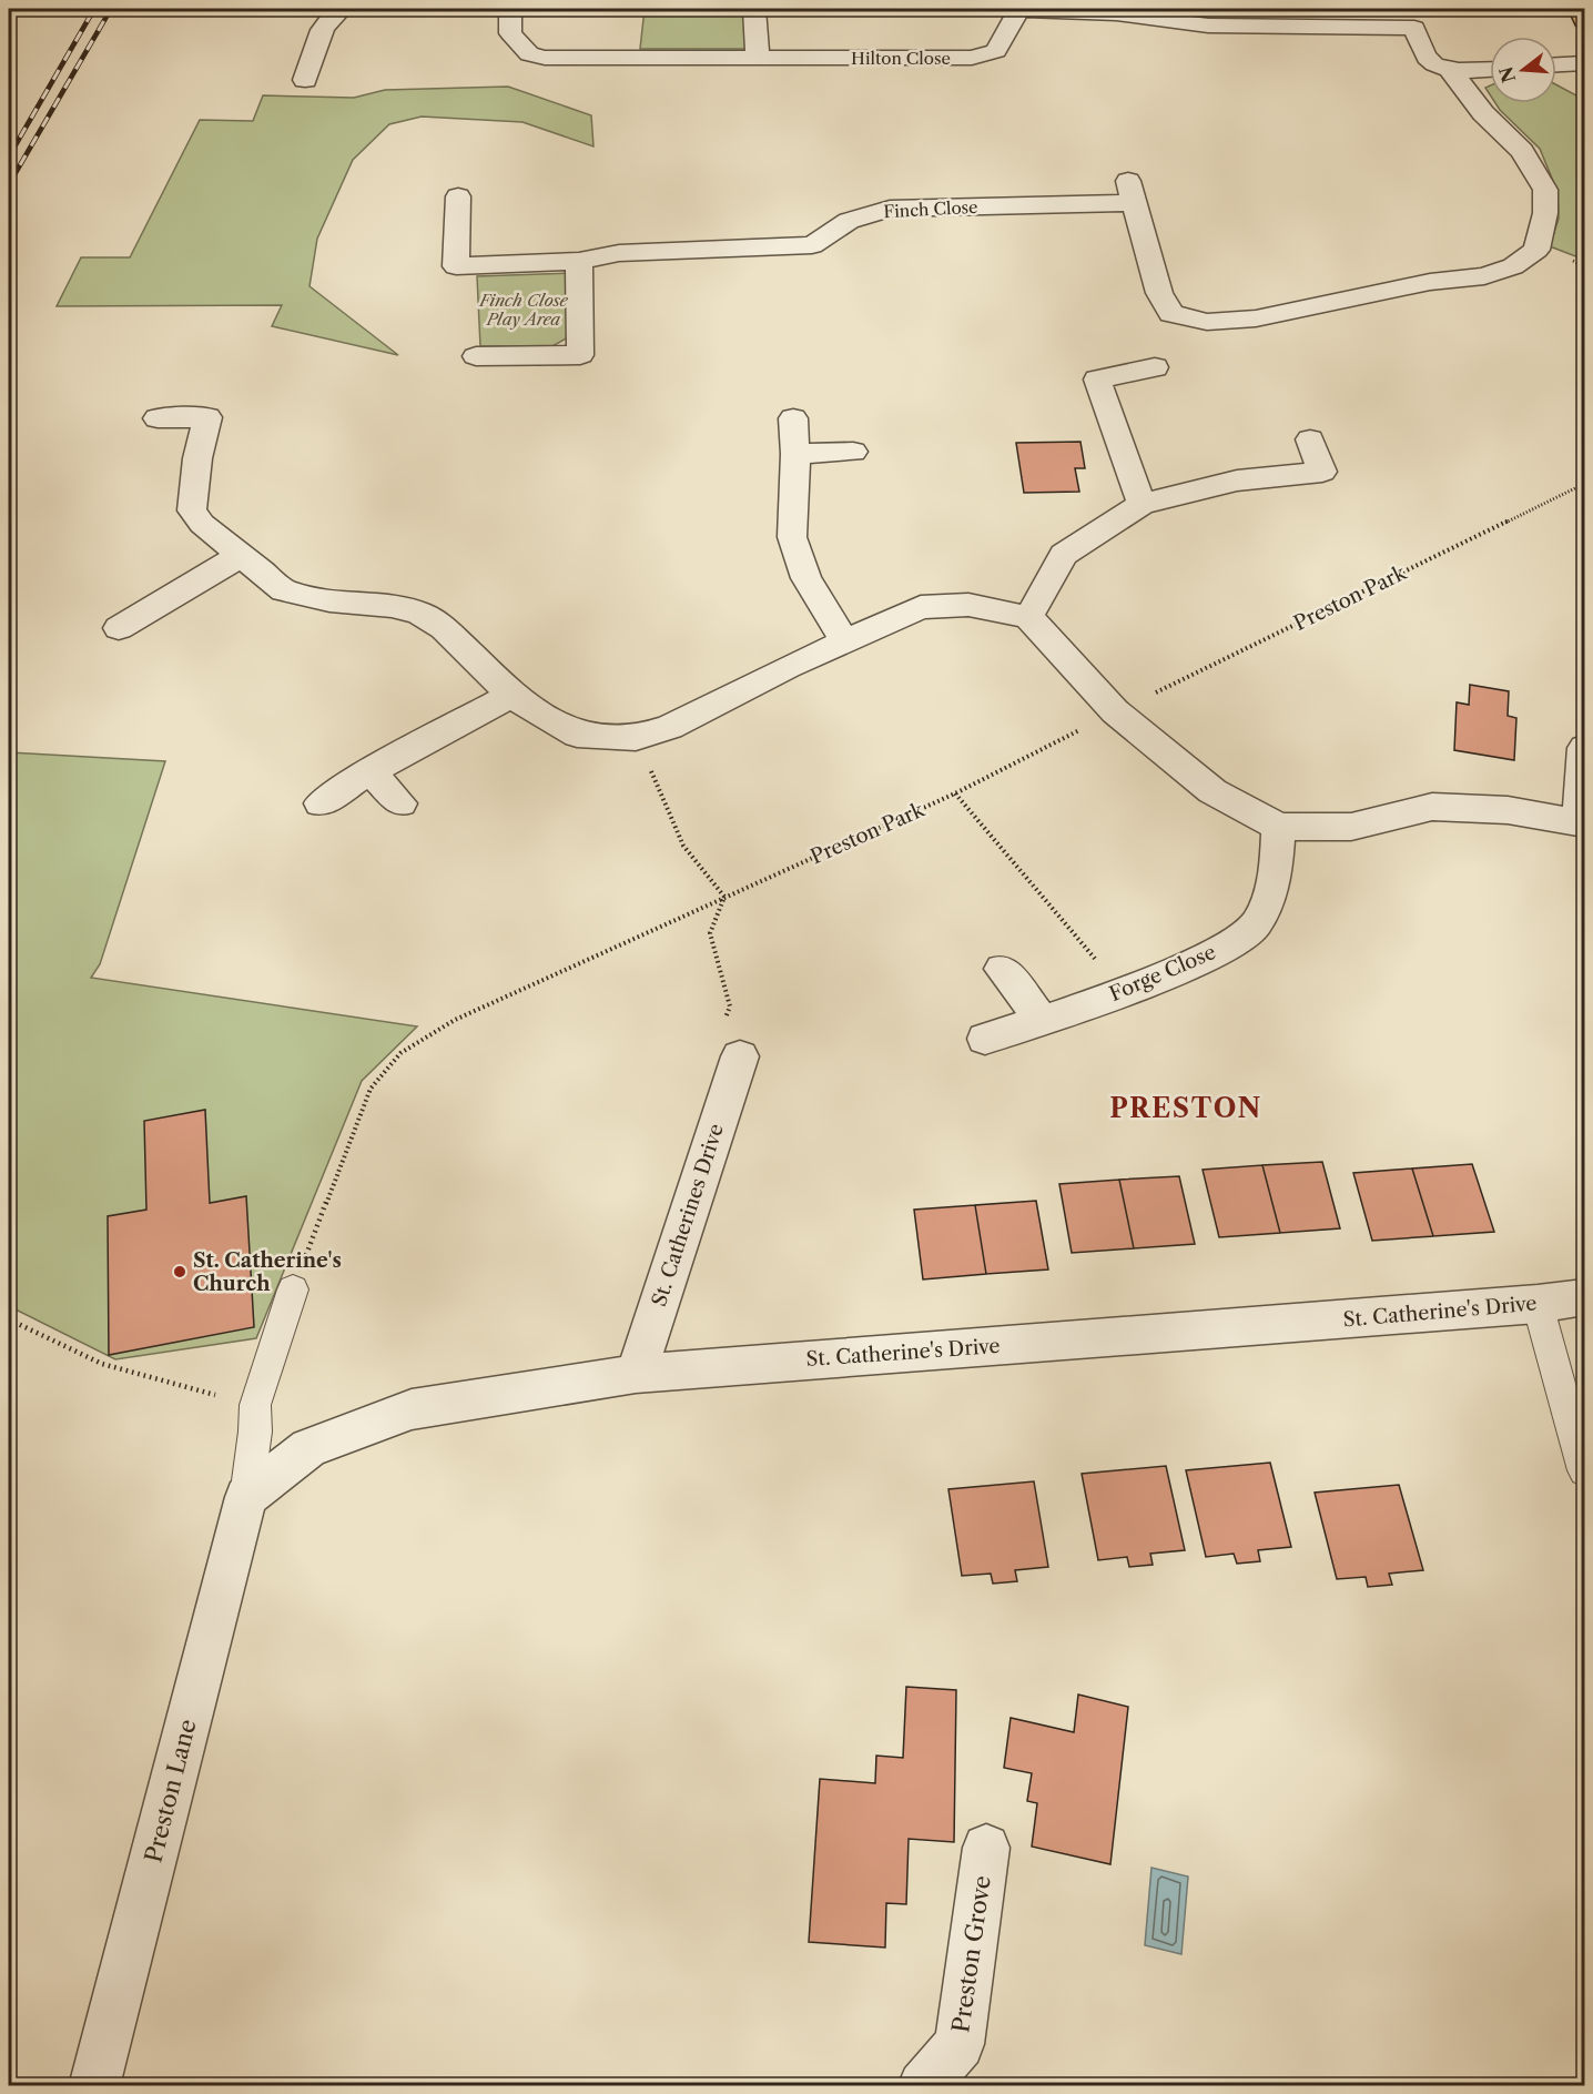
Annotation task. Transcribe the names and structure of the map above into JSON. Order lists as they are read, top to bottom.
{
  "streets": {
    "street": [
      "Hilton Close",
      "Finch Close",
      "Forge Close",
      "St. Catherines Drive",
      "St. Catherine's Drive",
      "Preston Lane",
      "Preston Grove"
    ],
    "path": ["Preston Park"]
  },
  "crossings": [
    ["Hilton Close", "Finch Close"],
    ["St. Catherines Drive", "St. Catherine's Drive"],
    ["St. Catherine's Drive", "Preston Lane"]
  ],
  "districts": ["PRESTON"],
  "parks": ["Finch Close Play Area"],
  "places": ["St. Catherine's Church"],
  "north": "left"
}
